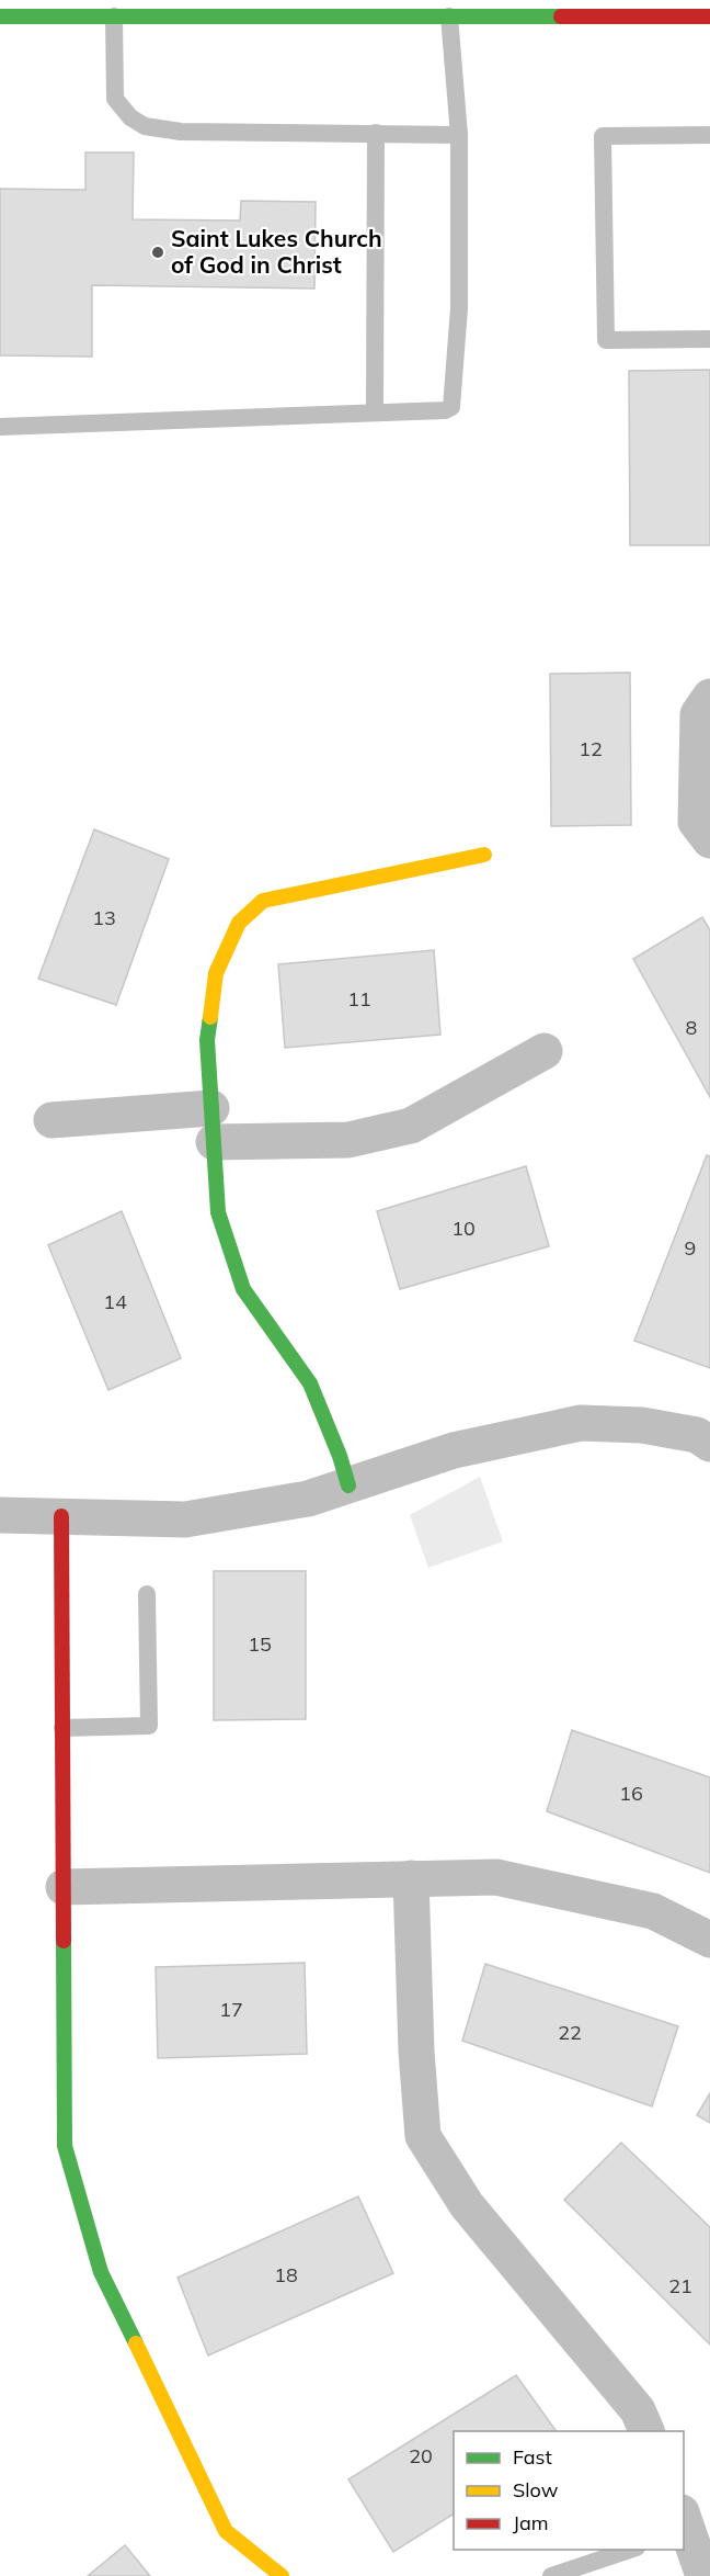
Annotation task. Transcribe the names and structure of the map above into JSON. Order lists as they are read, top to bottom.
{
  "places": ["Saint Lukes Church of God in Christ"],
  "house_numbers": [
    "12",
    "13",
    "11",
    "8",
    "10",
    "9",
    "14",
    "15",
    "16",
    "17",
    "22",
    "18",
    "21",
    "20"
  ],
  "legend": ["Fast", "Slow", "Jam"]
}
